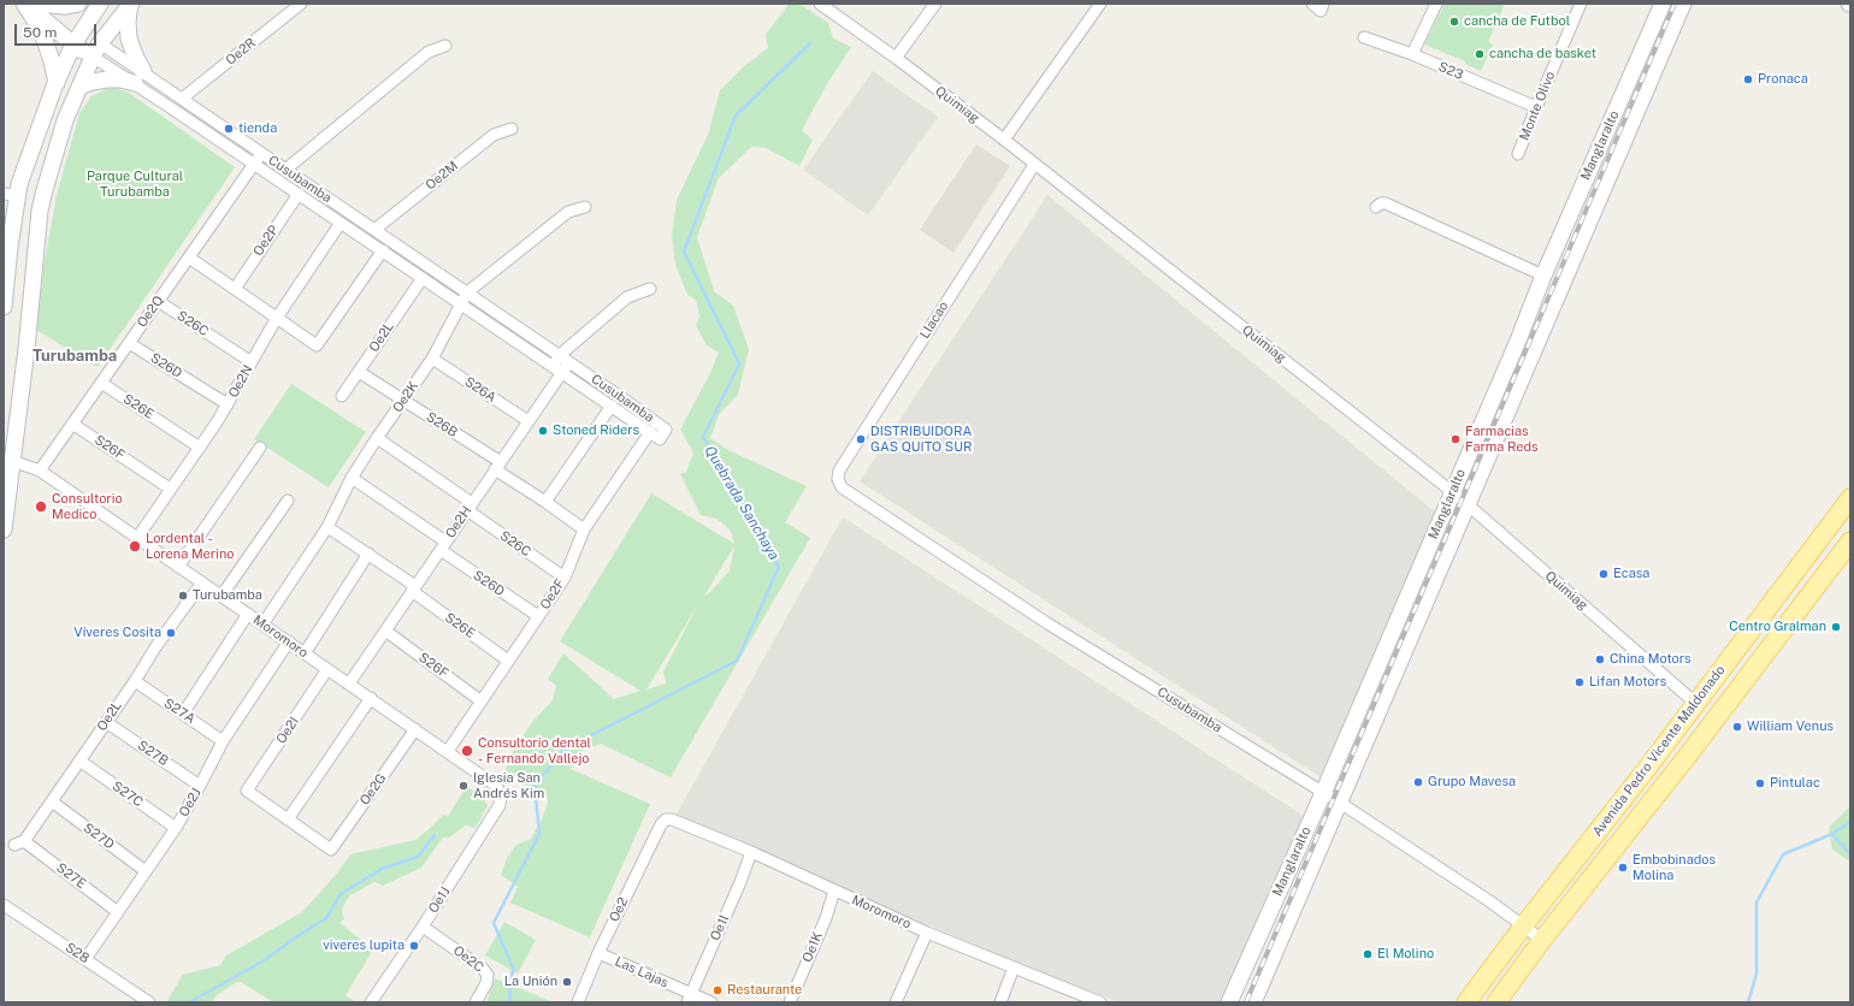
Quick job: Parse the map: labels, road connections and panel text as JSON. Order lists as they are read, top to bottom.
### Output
{
  "streets": {
    "main road": ["Manglaralto", "Cusubamba", "Avenida Pedro Vicente Maldonado"],
    "street": [
      "Oe2R",
      "S23",
      "Quimiag",
      "Monte Olivo",
      "Oe2M",
      "Oe2P",
      "Oe2Q",
      "Llacao",
      "S26C",
      "Oe2L",
      "S26D",
      "Oe2N",
      "S26A",
      "Oe2K",
      "S26E",
      "S26B",
      "S26F",
      "Oe2H",
      "Oe2F",
      "Moromoro",
      "S27A",
      "Oe2I",
      "S27B",
      "Oe2G",
      "S27C",
      "Oe2J",
      "S27D",
      "S27E",
      "Oe1J",
      "Oe2",
      "Oe1l",
      "Oe1K",
      "S28",
      "Oe2C",
      "Las Lajas"
    ]
  },
  "crossings": [
    ["Oe2R", "Cusubamba"],
    ["S23", "Monte Olivo"],
    ["Quimiag", "Manglaralto"],
    ["Quimiag", "Llacao"],
    ["Quimiag", "Avenida Pedro Vicente Maldonado"],
    ["Manglaralto", "Cusubamba"],
    ["Oe2M", "Cusubamba"],
    ["Cusubamba", "Oe2P"],
    ["Cusubamba", "Oe2Q"],
    ["Cusubamba", "Llacao"],
    ["Cusubamba", "Oe2L"],
    ["Cusubamba", "Oe2N"],
    ["Cusubamba", "Oe2K"],
    ["Cusubamba", "Oe2H"],
    ["Cusubamba", "Oe2F"],
    ["Cusubamba", "Avenida Pedro Vicente Maldonado"],
    ["Oe2Q", "S26C"],
    ["Oe2Q", "S26D"],
    ["Oe2Q", "S26E"],
    ["Oe2Q", "S26F"],
    ["Oe2Q", "Moromoro"],
    ["S26C", "Oe2N"],
    ["S26C", "Oe2K"],
    ["S26C", "Oe2H"],
    ["S26C", "Oe2F"],
    ["Oe2L", "S26B"],
    ["Oe2L", "Moromoro"],
    ["Oe2L", "S27A"],
    ["Oe2L", "S27B"],
    ["Oe2L", "S27C"],
    ["Oe2L", "S27D"],
    ["Oe2L", "S27E"],
    ["S26D", "Oe2N"],
    ["S26D", "Oe2K"],
    ["S26D", "Oe2H"],
    ["S26D", "Oe2F"],
    ["Oe2N", "S26E"],
    ["Oe2N", "S26F"],
    ["Oe2N", "Moromoro"],
    ["S26A", "Oe2K"],
    ["S26A", "Oe2H"],
    ["Oe2K", "S26E"],
    ["Oe2K", "S26B"],
    ["Oe2K", "Moromoro"],
    ["S26E", "Oe2H"],
    ["S26E", "Oe2F"],
    ["S26B", "Oe2H"],
    ["S26B", "Oe2F"],
    ["S26F", "Oe2H"],
    ["S26F", "Oe2F"],
    ["Oe2H", "Moromoro"],
    ["Oe2F", "Moromoro"],
    ["Moromoro", "Oe2I"],
    ["Moromoro", "Oe2G"],
    ["Moromoro", "Oe2J"],
    ["Moromoro", "Oe1J"],
    ["Moromoro", "Oe2"],
    ["Moromoro", "Oe1l"],
    ["Moromoro", "Oe1K"],
    ["S27A", "Oe2J"],
    ["Oe2I", "Oe2G"],
    ["S27B", "Oe2J"],
    ["S27C", "Oe2J"],
    ["Oe2J", "S27D"],
    ["Oe2J", "S27E"],
    ["Oe2J", "S28"],
    ["Oe1J", "Oe2C"],
    ["Oe2", "Las Lajas"],
    ["Oe1l", "Las Lajas"]
  ],
  "districts": ["Turubamba"],
  "water": ["Quebrada Sanchaya"],
  "parks": ["Parque Cultural Turubamba"],
  "places": [
    "cancha de Futbol",
    "cancha de basket",
    "Pronaca",
    "tienda",
    "Stoned Riders",
    "DISTRIBUIDORA GAS QUITO SUR",
    "Farmacias Farma Reds",
    "Consultorio Medico",
    "Lordental - Lorena Merino",
    "Ecasa",
    "Turubamba",
    "Centro Gralman",
    "Víveres Cosita",
    "China Motors",
    "Lifan Motors",
    "William Venus",
    "Consultorio dental - Fernando Vallejo",
    "Grupo Mavesa",
    "Pintulac",
    "Iglesia San Andrés Kim",
    "Embobinados Molina",
    "viveres lupita",
    "El Molino",
    "La Unión",
    "Restaurante"
  ],
  "scale_bar": "50 m"
}
